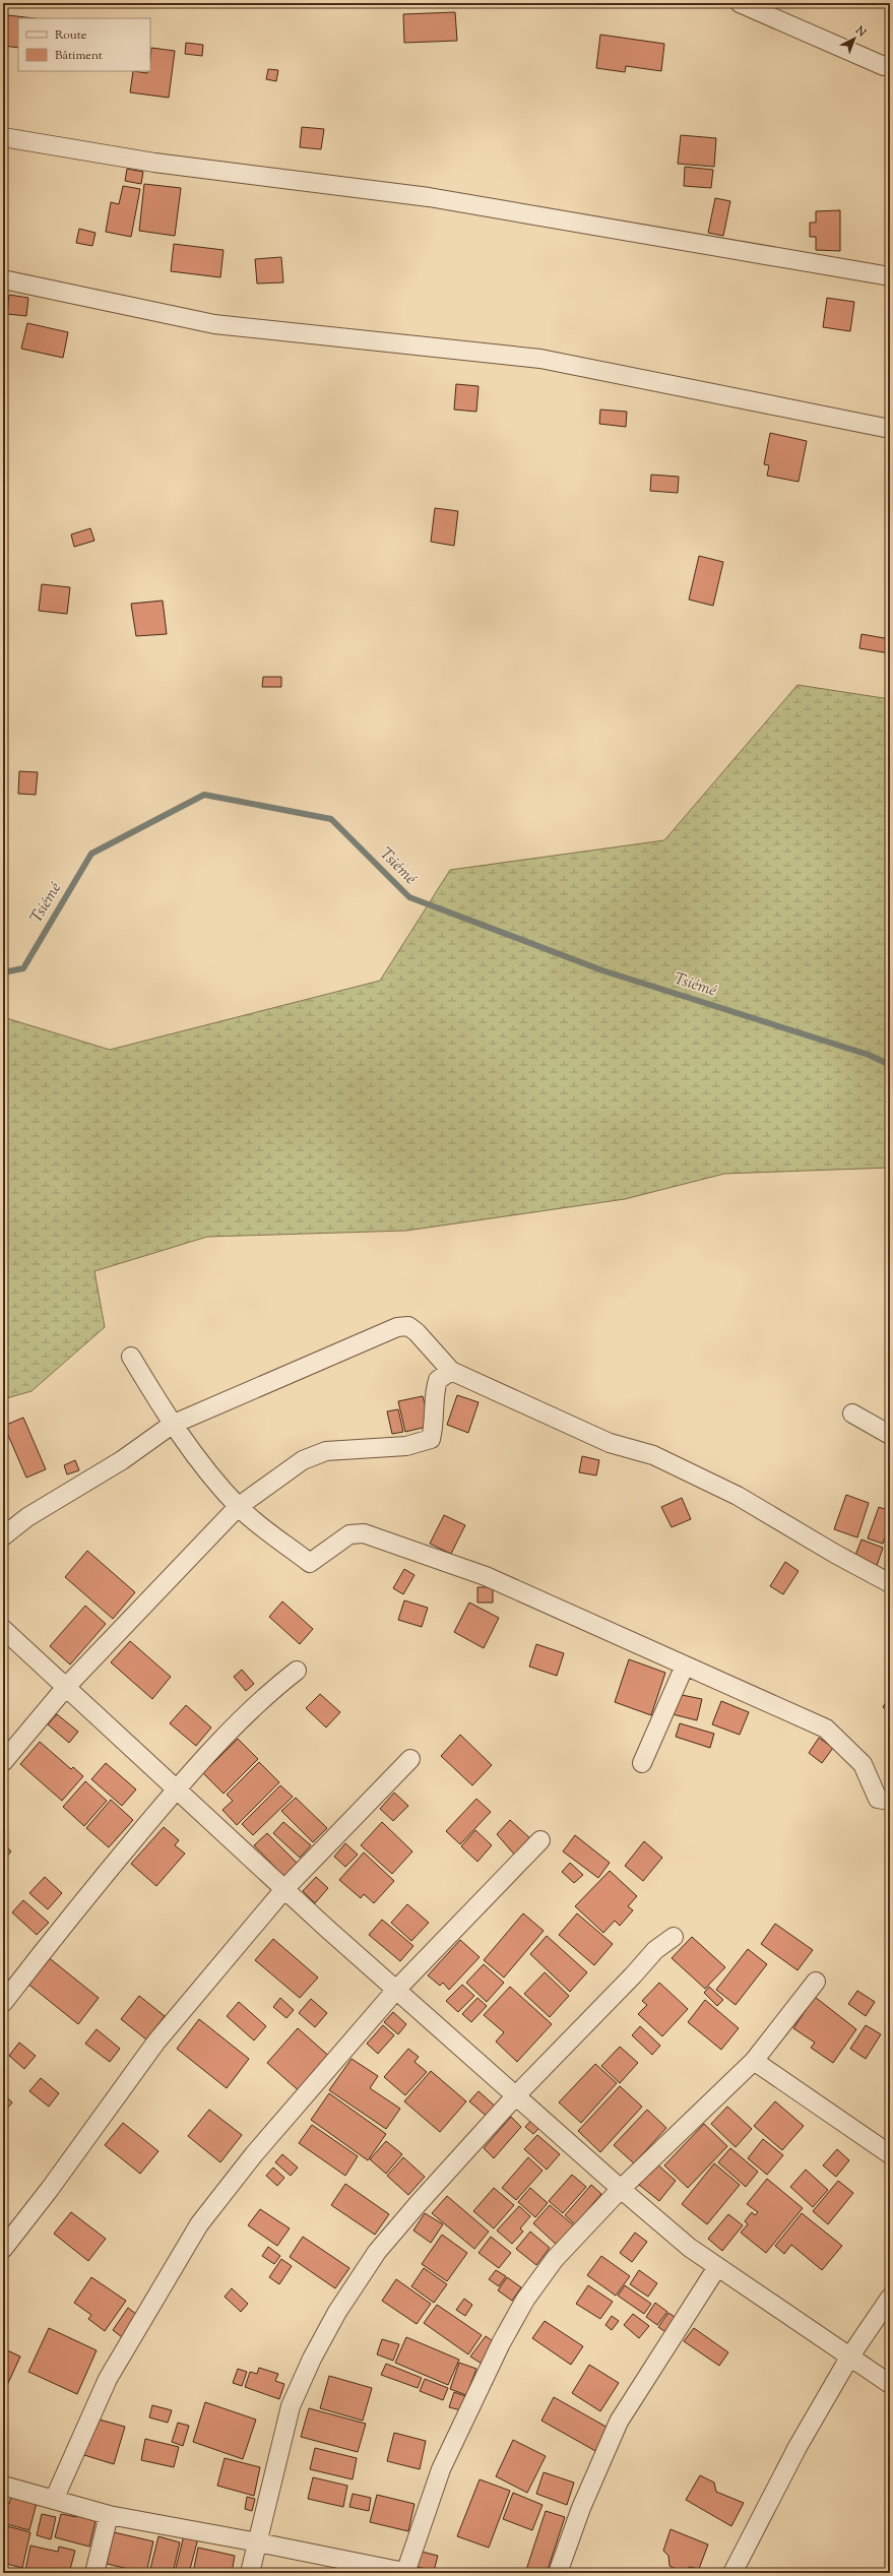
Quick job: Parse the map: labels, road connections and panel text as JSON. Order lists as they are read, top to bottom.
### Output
{
  "water": ["Tsiémé"],
  "legend": ["Route", "Bâtiment"],
  "north": "top right"
}
